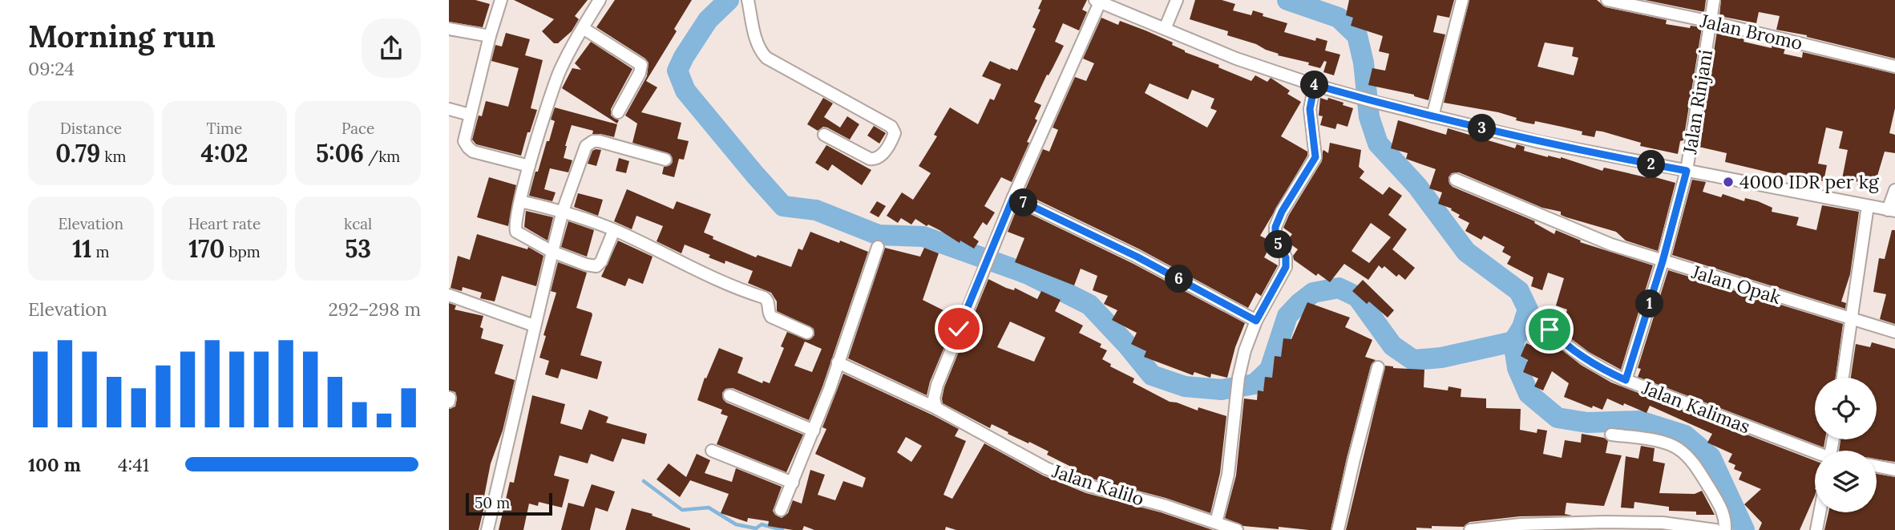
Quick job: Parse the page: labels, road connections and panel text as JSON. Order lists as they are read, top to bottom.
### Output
{
  "streets": {
    "street": [
      "Jalan Bromo",
      "Jalan Rinjani",
      "Jalan Opak",
      "Jalan Kalimas",
      "Jalan Kalilo"
    ]
  },
  "crossings": [
    ["Jalan Bromo", "Jalan Rinjani"],
    ["Jalan Rinjani", "Jalan Kalimas"],
    ["Jalan Opak", "Jalan Kalimas"]
  ],
  "places": ["4000 IDR per kg"],
  "scale_bar": "50 m",
  "page": {
    "heading": ["Morning run", "09:24"],
    "pins": [
      "4",
      "3",
      "2",
      "7",
      "5",
      "6",
      "1"
    ],
    "stats": [
      ["Distance", "0.79 km"],
      ["Time", "4:02"],
      ["Pace", "5:06 /km"],
      ["Elevation", "11 m"],
      ["Heart rate", "170 bpm"],
      ["kcal", "53"]
    ],
    "chart": ["Elevation", "292–298 m"],
    "list": [
      {
        "name": "100 m",
        "note": "4:41"
      }
    ],
    "scale": "50 m"
  }
}
